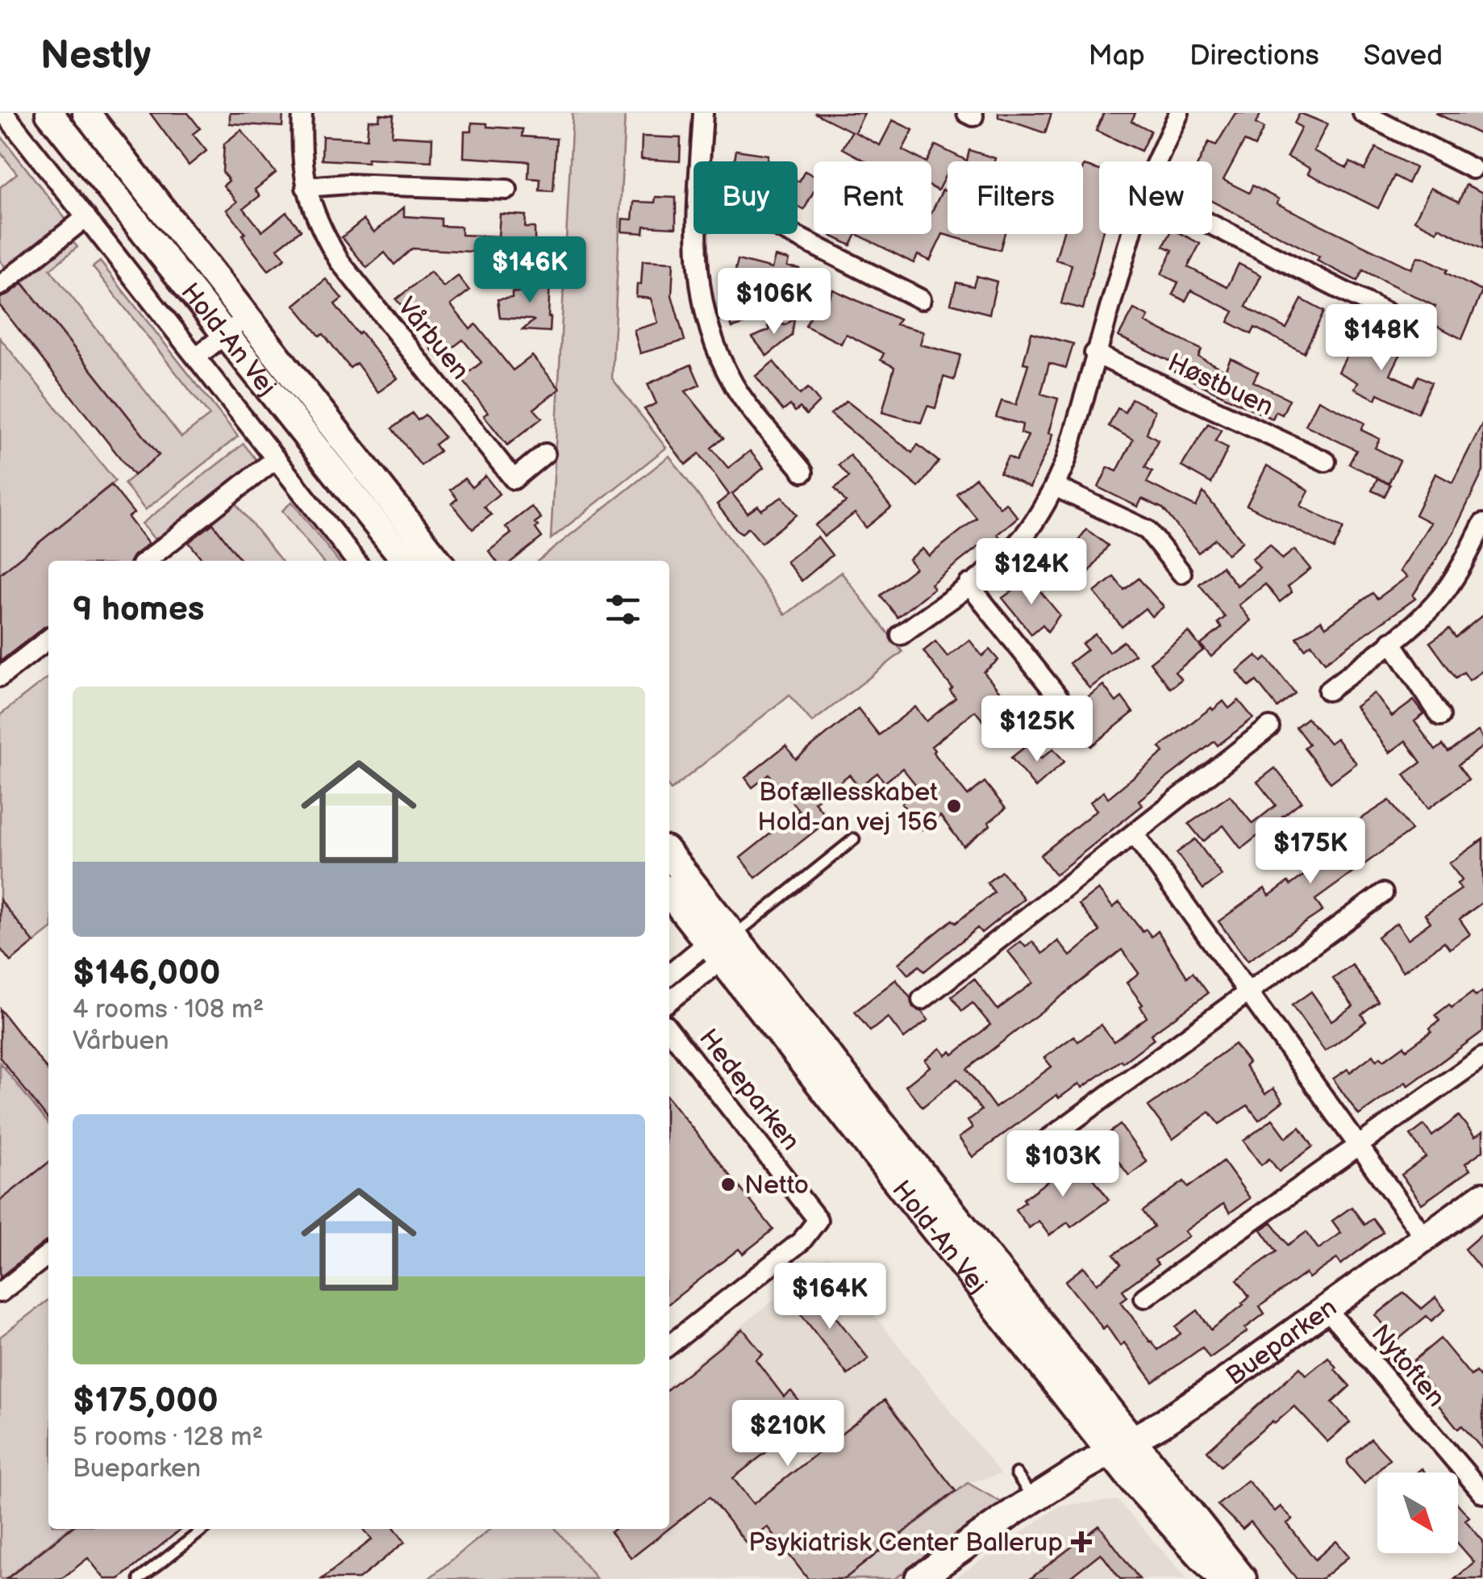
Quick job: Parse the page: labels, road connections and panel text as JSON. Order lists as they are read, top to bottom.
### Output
{
  "streets": {
    "street": [
      "Vårbuen",
      "Hold-An Vej",
      "Høstbuen",
      "Hedeparken",
      "Bueparken",
      "Nytoften"
    ]
  },
  "crossings": [
    ["Hold-An Vej", "Bueparken"],
    ["Bueparken", "Nytoften"]
  ],
  "places": {
    "other": ["Bofællesskabet Hold-an vej 156", "Netto"],
    "health": ["Psykiatrisk Center Ballerup"]
  },
  "north": "bottom right",
  "page": {
    "header": "Nestly",
    "nav": ["Map", "Directions", "Saved"],
    "chip": [
      "Buy",
      "Rent",
      "Filters",
      "New"
    ],
    "price": [
      "$146K",
      "$106K",
      "$148K",
      "$124K",
      "$125K",
      "$175K",
      "$103K",
      "$164K",
      "$210K"
    ],
    "heading": "9 homes",
    "list": [
      {
        "name": "$146,000",
        "note": "4 rooms · 108 m² · Vårbuen"
      },
      {
        "name": "$175,000",
        "note": "5 rooms · 128 m² · Bueparken"
      }
    ]
  }
}
